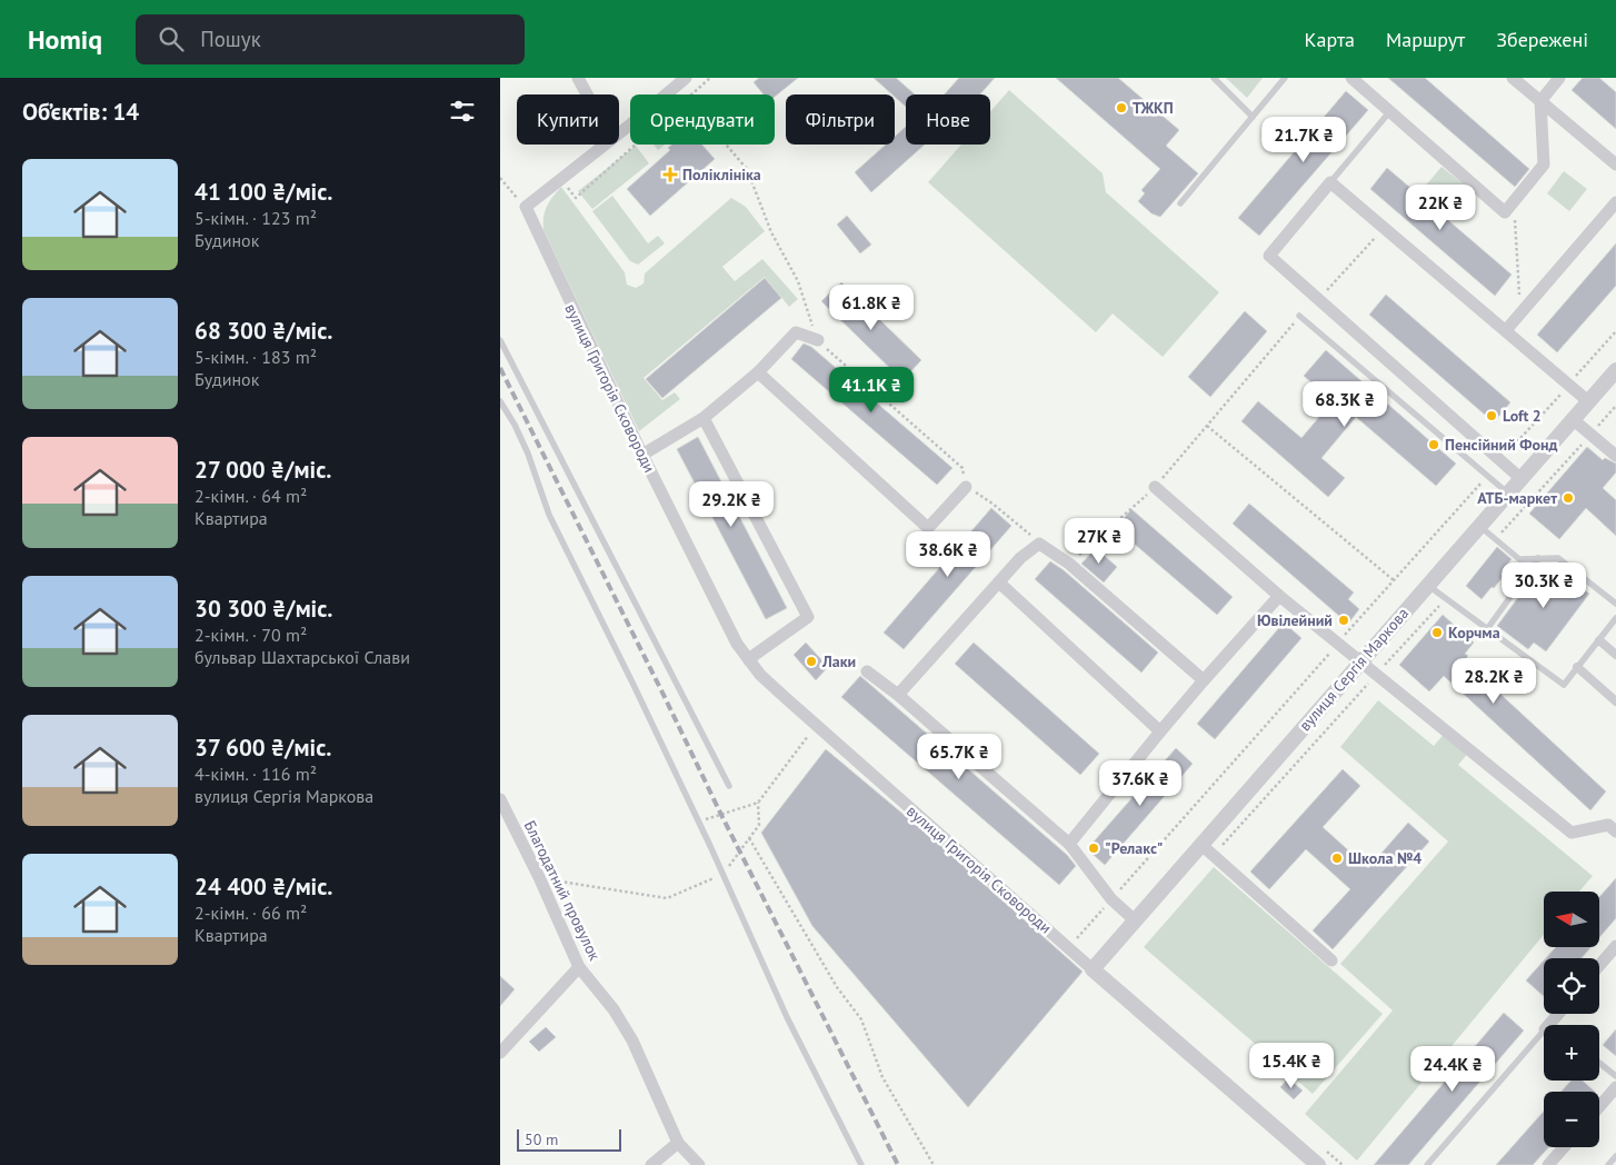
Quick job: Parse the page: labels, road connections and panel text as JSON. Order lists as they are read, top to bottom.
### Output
{
  "streets": {
    "street": ["вулиця Григорія Сковороди", "вулиця Сергія Маркова", "Благодатний провулок"]
  },
  "crossings": [
    ["вулиця Григорія Сковороди", "вулиця Сергія Маркова"]
  ],
  "places": {
    "other": [
      "ТЖКП",
      "Loft 2",
      "Пенсійний Фонд",
      "АТБ-маркет",
      "Ювілейний",
      "Корчма",
      "Лаки",
      "\"Релакс\"",
      "Школа №4"
    ],
    "health": ["Поліклініка"]
  },
  "scale_bar": "50 m",
  "north": "left",
  "page": {
    "header": "Homiq",
    "search": "Пошук",
    "nav": ["Карта", "Маршрут", "Збережені"],
    "heading": "Об’єктів: 14",
    "chip": [
      "Купити",
      "Орендувати",
      "Фільтри",
      "Нове"
    ],
    "price": [
      "21.7K ₴",
      "22K ₴",
      "61.8K ₴",
      "41.1K ₴",
      "68.3K ₴",
      "29.2K ₴",
      "27K ₴",
      "38.6K ₴",
      "30.3K ₴",
      "28.2K ₴",
      "65.7K ₴",
      "37.6K ₴",
      "15.4K ₴",
      "24.4K ₴"
    ],
    "list": [
      {
        "name": "41 100 ₴/міс.",
        "note": "5-кімн. · 123 m² · Будинок"
      },
      {
        "name": "68 300 ₴/міс.",
        "note": "5-кімн. · 183 m² · Будинок"
      },
      {
        "name": "27 000 ₴/міс.",
        "note": "2-кімн. · 64 m² · Квартира"
      },
      {
        "name": "30 300 ₴/міс.",
        "note": "2-кімн. · 70 m² · бульвар Шахтарської Слави"
      },
      {
        "name": "37 600 ₴/міс.",
        "note": "4-кімн. · 116 m² · вулиця Сергія Маркова"
      },
      {
        "name": "24 400 ₴/міс.",
        "note": "2-кімн. · 66 m² · Квартира"
      }
    ],
    "map_buttons": ["+", "−"],
    "scale": "50 m"
  }
}
